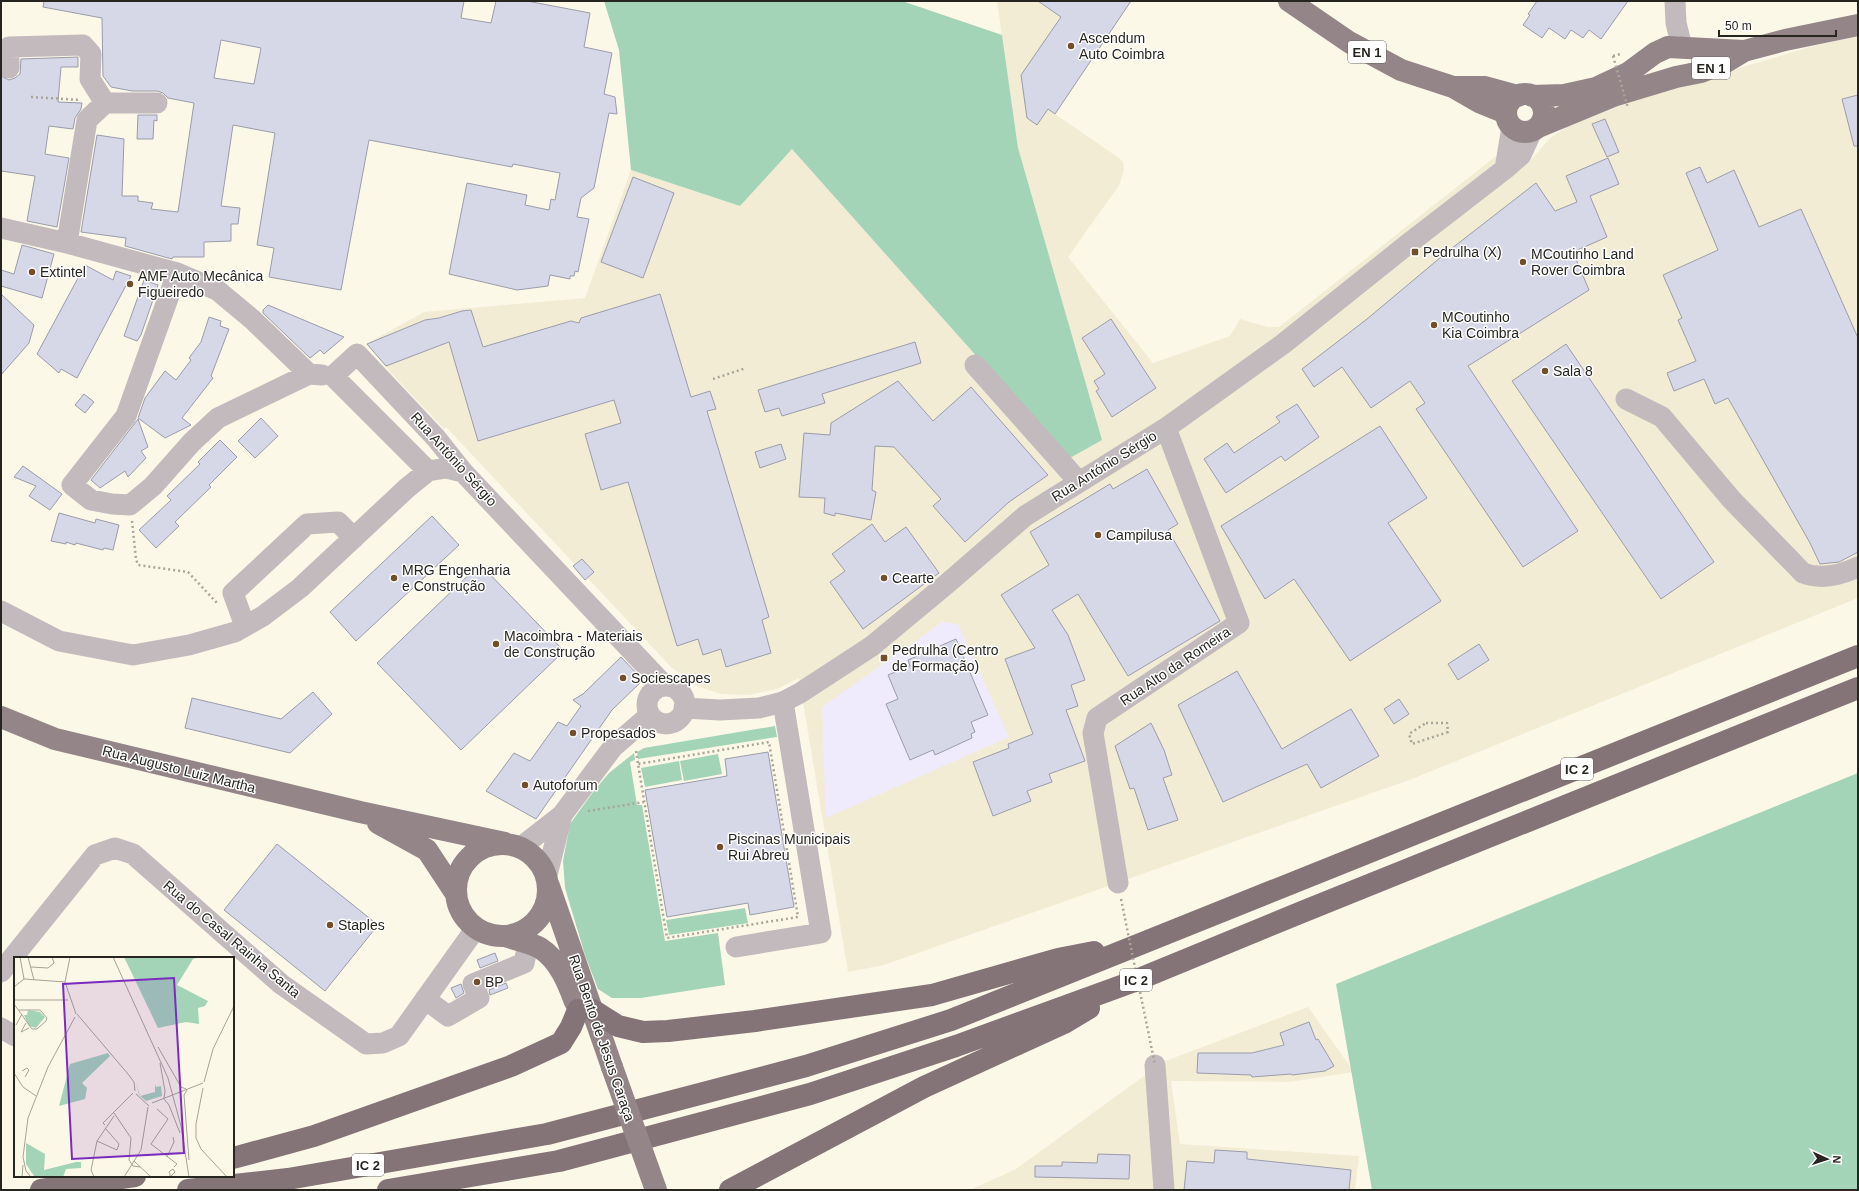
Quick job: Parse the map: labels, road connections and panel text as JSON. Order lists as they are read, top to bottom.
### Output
{
  "streets": {
    "highway": ["IC 2"],
    "main road": ["EN 1", "Rua Augusto Luiz Martha", "Rua Bento de Jesus Caraça"],
    "street": ["Rua António Sérgio", "Rua Alto da Romeira", "Rua do Casal Rainha Santa"]
  },
  "crossings": [
    ["EN 1", "Rua António Sérgio"],
    ["Rua António Sérgio", "Rua Alto da Romeira"],
    ["Rua Augusto Luiz Martha", "Rua do Casal Rainha Santa"],
    ["Rua Augusto Luiz Martha", "Rua Bento de Jesus Caraça"],
    ["Rua do Casal Rainha Santa", "Rua Bento de Jesus Caraça"]
  ],
  "places": {
    "other": [
      "Ascendum Auto Coimbra",
      "MCoutinho Land Rover Coimbra",
      "Extintel",
      "AMF Auto Mecânica Figueiredo",
      "MCoutinho Kia Coimbra",
      "Sala 8",
      "Campilusa",
      "MRG Engenharia e Construção",
      "Cearte",
      "Macoimbra - Materiais de Construção",
      "Sociescapes",
      "Propesados",
      "Autoforum",
      "Piscinas Municipais Rui Abreu",
      "Staples",
      "BP"
    ],
    "transit": ["Pedrulha (X)", "Pedrulha (Centro de Formação)"]
  },
  "scale_bar": "50 m",
  "north": "right"
}
